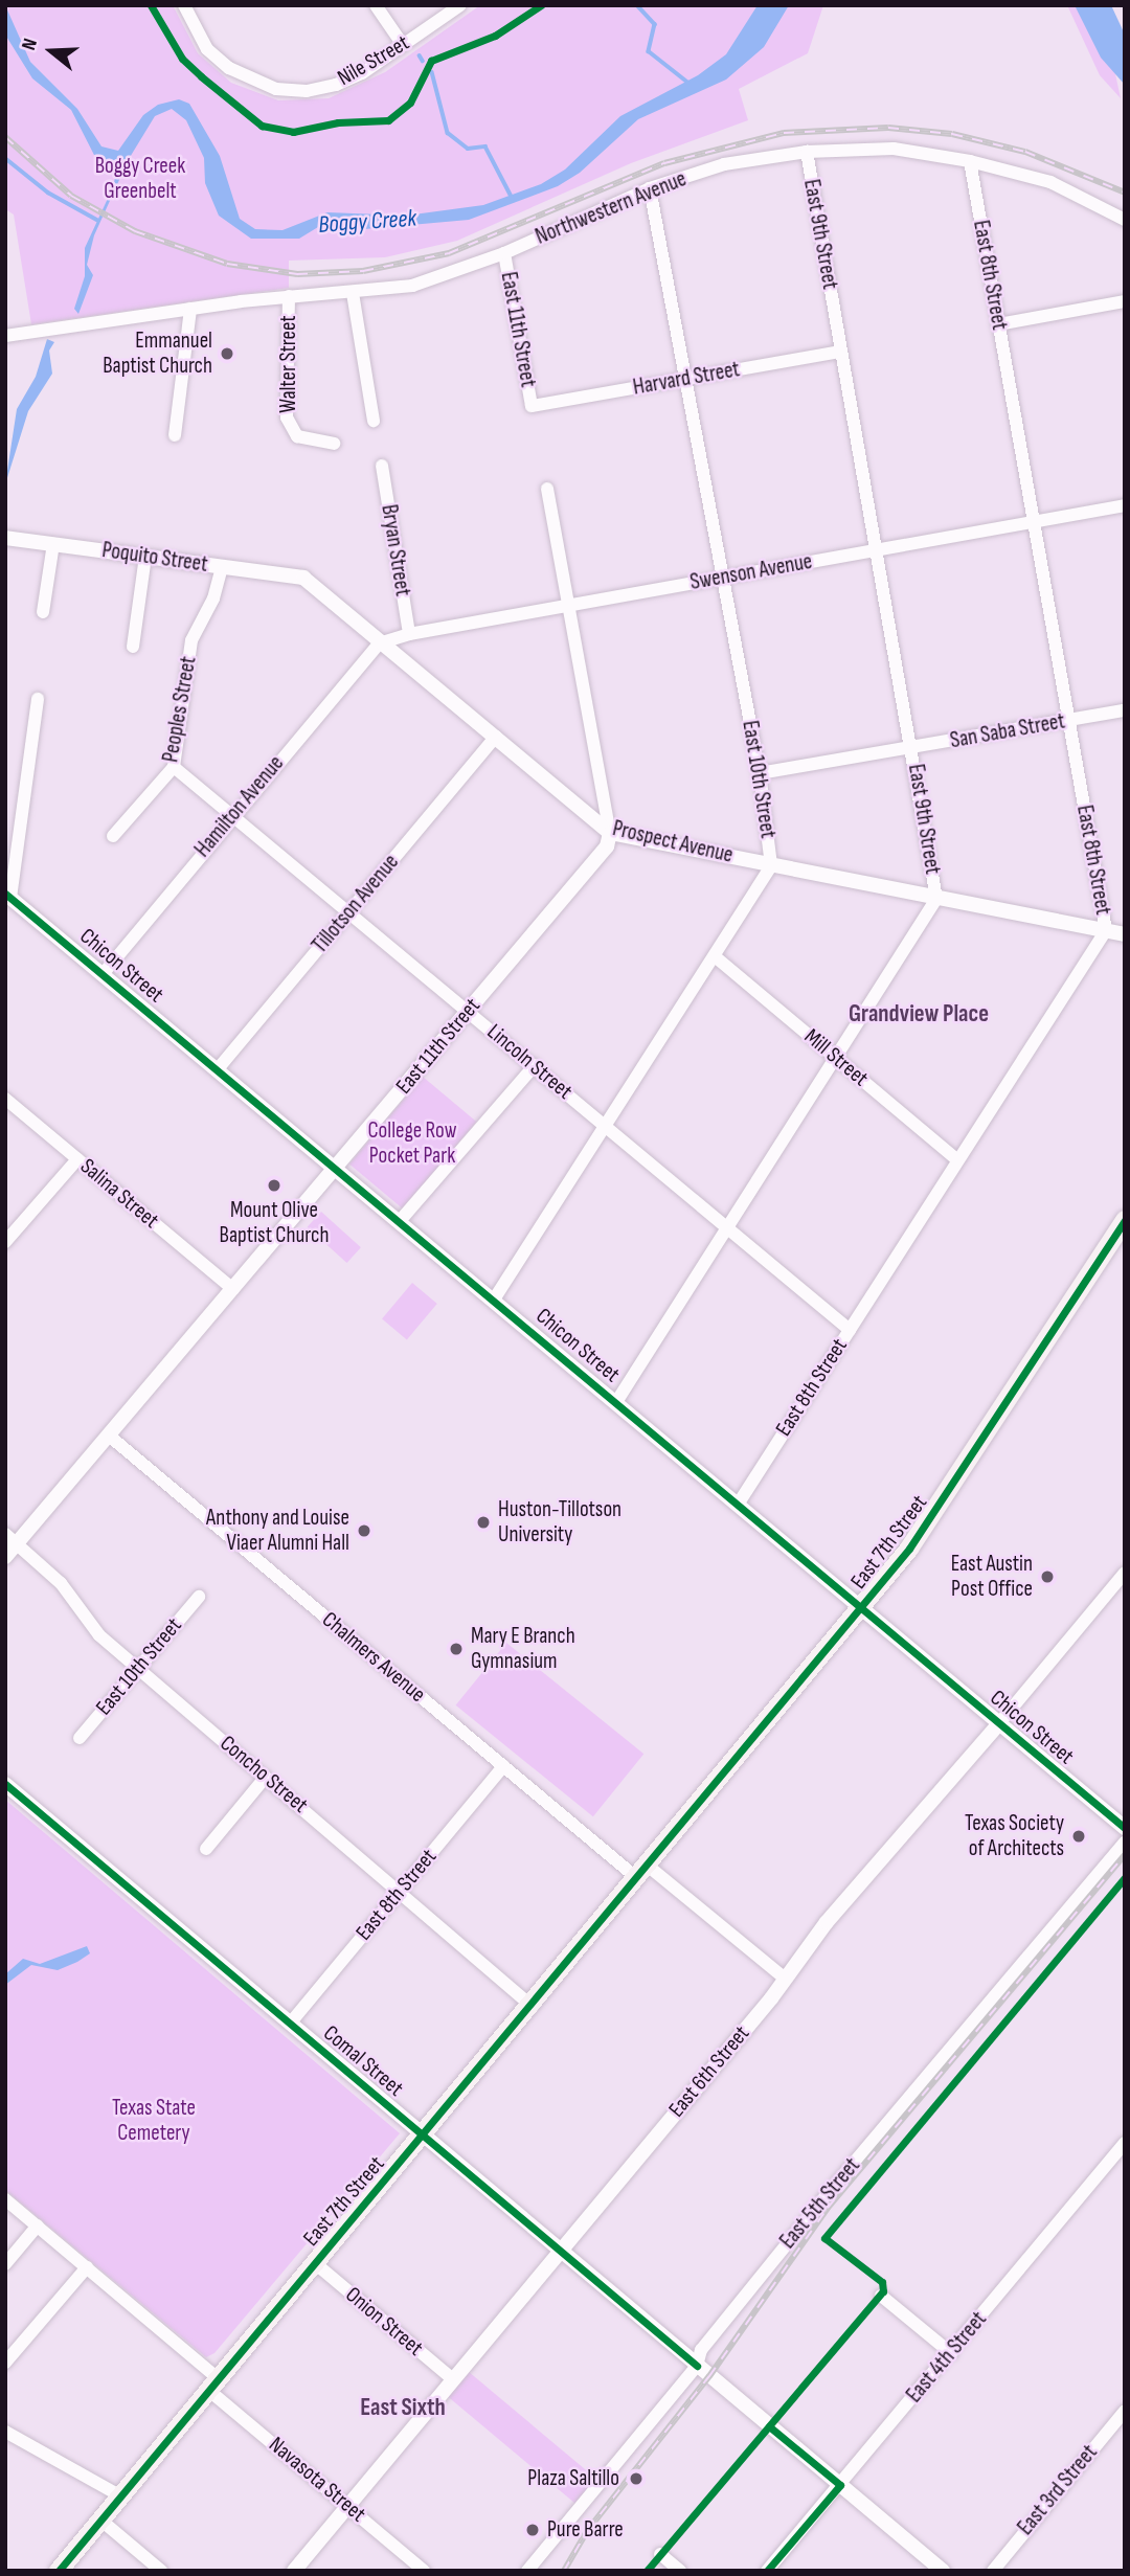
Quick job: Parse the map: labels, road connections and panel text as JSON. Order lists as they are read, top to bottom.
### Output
{
  "streets": {
    "main road": ["East 7th Street"],
    "street": [
      "Nile Street",
      "Northwestern Avenue",
      "East 9th Street",
      "East 8th Street",
      "East 11th Street",
      "Walter Street",
      "Harvard Street",
      "Bryan Street",
      "Poquito Street",
      "Swenson Avenue",
      "Peoples Street",
      "San Saba Street",
      "East 10th Street",
      "Hamilton Avenue",
      "Prospect Avenue",
      "Tillotson Avenue",
      "Chicon Street",
      "Mill Street",
      "Lincoln Street",
      "Salina Street",
      "Chalmers Avenue",
      "Concho Street",
      "Comal Street",
      "East 6th Street",
      "East 5th Street",
      "Onion Street",
      "East 4th Street",
      "Navasota Street",
      "East 3rd Street"
    ]
  },
  "crossings": [
    ["Northwestern Avenue", "East 9th Street"],
    ["Northwestern Avenue", "East 8th Street"],
    ["Northwestern Avenue", "East 11th Street"],
    ["Northwestern Avenue", "Walter Street"],
    ["Northwestern Avenue", "East 10th Street"],
    ["East 9th Street", "Harvard Street"],
    ["East 9th Street", "Swenson Avenue"],
    ["East 9th Street", "San Saba Street"],
    ["East 9th Street", "Prospect Avenue"],
    ["East 9th Street", "Chicon Street"],
    ["East 9th Street", "Mill Street"],
    ["East 9th Street", "Lincoln Street"],
    ["East 8th Street", "Swenson Avenue"],
    ["East 8th Street", "San Saba Street"],
    ["East 8th Street", "Prospect Avenue"],
    ["East 8th Street", "Chicon Street"],
    ["East 8th Street", "Mill Street"],
    ["East 8th Street", "Lincoln Street"],
    ["East 8th Street", "Chalmers Avenue"],
    ["East 8th Street", "Concho Street"],
    ["East 8th Street", "Comal Street"],
    ["East 11th Street", "Harvard Street"],
    ["East 11th Street", "Prospect Avenue"],
    ["East 11th Street", "Chicon Street"],
    ["East 11th Street", "Lincoln Street"],
    ["East 11th Street", "Salina Street"],
    ["East 11th Street", "Chalmers Avenue"],
    ["East 11th Street", "Concho Street"],
    ["Harvard Street", "East 10th Street"],
    ["Bryan Street", "Swenson Avenue"],
    ["Poquito Street", "Peoples Street"],
    ["Poquito Street", "Prospect Avenue"],
    ["Swenson Avenue", "East 10th Street"],
    ["Swenson Avenue", "Hamilton Avenue"],
    ["Swenson Avenue", "Prospect Avenue"],
    ["Peoples Street", "Lincoln Street"],
    ["San Saba Street", "East 10th Street"],
    ["East 10th Street", "Prospect Avenue"],
    ["East 10th Street", "Chicon Street"],
    ["East 10th Street", "Mill Street"],
    ["East 10th Street", "Lincoln Street"],
    ["East 10th Street", "Concho Street"],
    ["Hamilton Avenue", "Prospect Avenue"],
    ["Hamilton Avenue", "Chicon Street"],
    ["Hamilton Avenue", "Lincoln Street"],
    ["Prospect Avenue", "Tillotson Avenue"],
    ["Tillotson Avenue", "Chicon Street"],
    ["Tillotson Avenue", "Lincoln Street"],
    ["Chicon Street", "East 7th Street"],
    ["Chicon Street", "East 6th Street"],
    ["East 7th Street", "Chalmers Avenue"],
    ["East 7th Street", "Concho Street"],
    ["East 7th Street", "Comal Street"],
    ["East 7th Street", "Onion Street"],
    ["East 7th Street", "Navasota Street"],
    ["Chalmers Avenue", "East 6th Street"],
    ["Comal Street", "East 6th Street"],
    ["Comal Street", "East 5th Street"],
    ["Comal Street", "East 4th Street"],
    ["East 6th Street", "Onion Street"],
    ["East 6th Street", "Navasota Street"]
  ],
  "districts": ["Grandview Place", "East Sixth"],
  "water": ["Boggy Creek"],
  "parks": ["Boggy Creek Greenbelt", "College Row Pocket Park", "Texas State Cemetery"],
  "places": [
    "Emmanuel Baptist Church",
    "Mount Olive Baptist Church",
    "Huston-Tillotson University",
    "Anthony and Louise Viaer Alumni Hall",
    "East Austin Post Office",
    "Mary E Branch Gymnasium",
    "Texas Society of Architects",
    "Plaza Saltillo",
    "Pure Barre"
  ],
  "north": "left"
}
